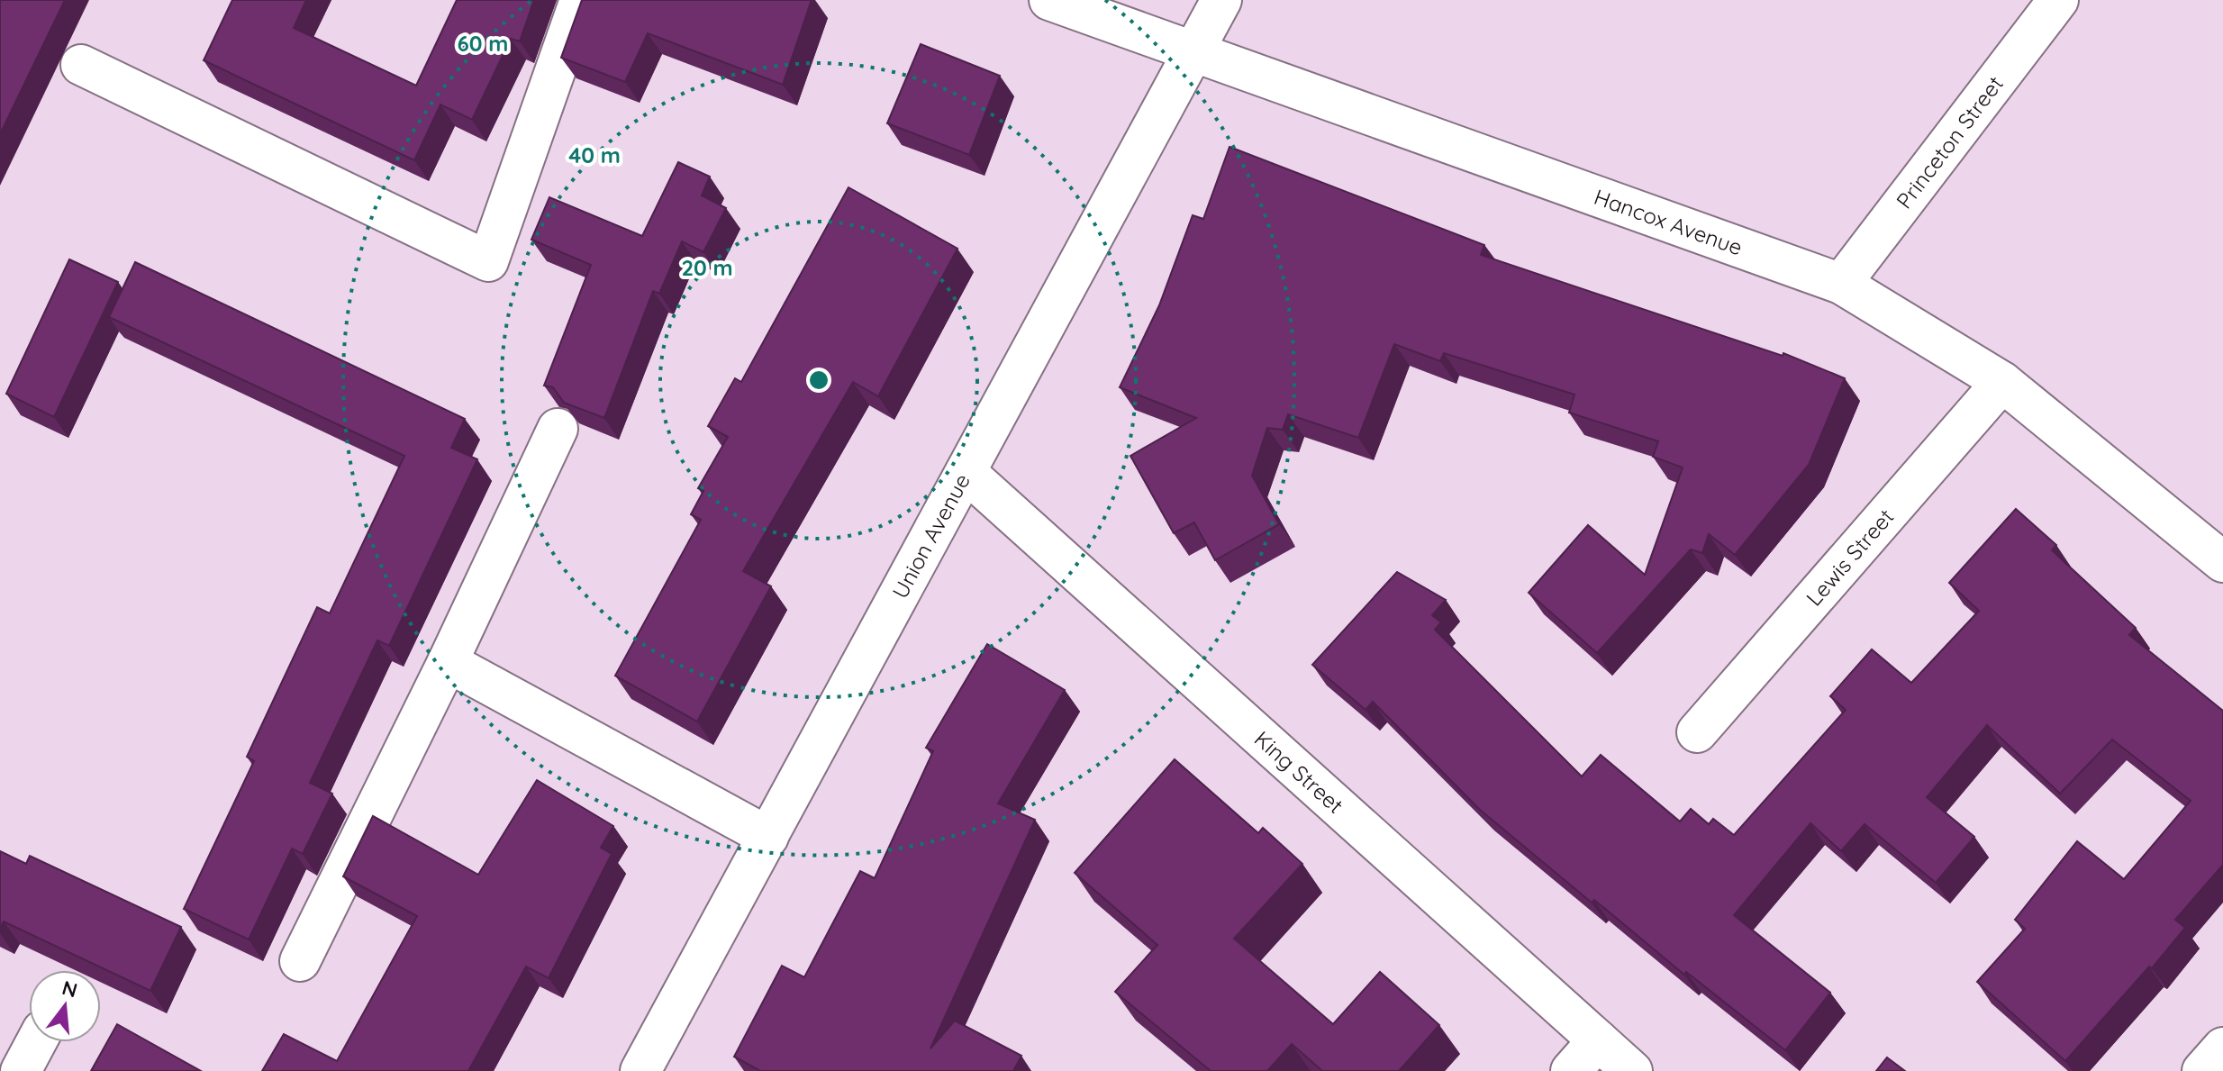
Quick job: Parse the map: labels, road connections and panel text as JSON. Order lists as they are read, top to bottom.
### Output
{
  "streets": {
    "street": [
      "Princeton Street",
      "Hancox Avenue",
      "Union Avenue",
      "Lewis Street",
      "King Street"
    ]
  },
  "crossings": [
    ["Princeton Street", "Hancox Avenue"],
    ["Hancox Avenue", "Union Avenue"],
    ["Hancox Avenue", "Lewis Street"],
    ["Union Avenue", "King Street"]
  ],
  "north": "top",
  "rings": ["60 m", "40 m", "20 m"]
}
